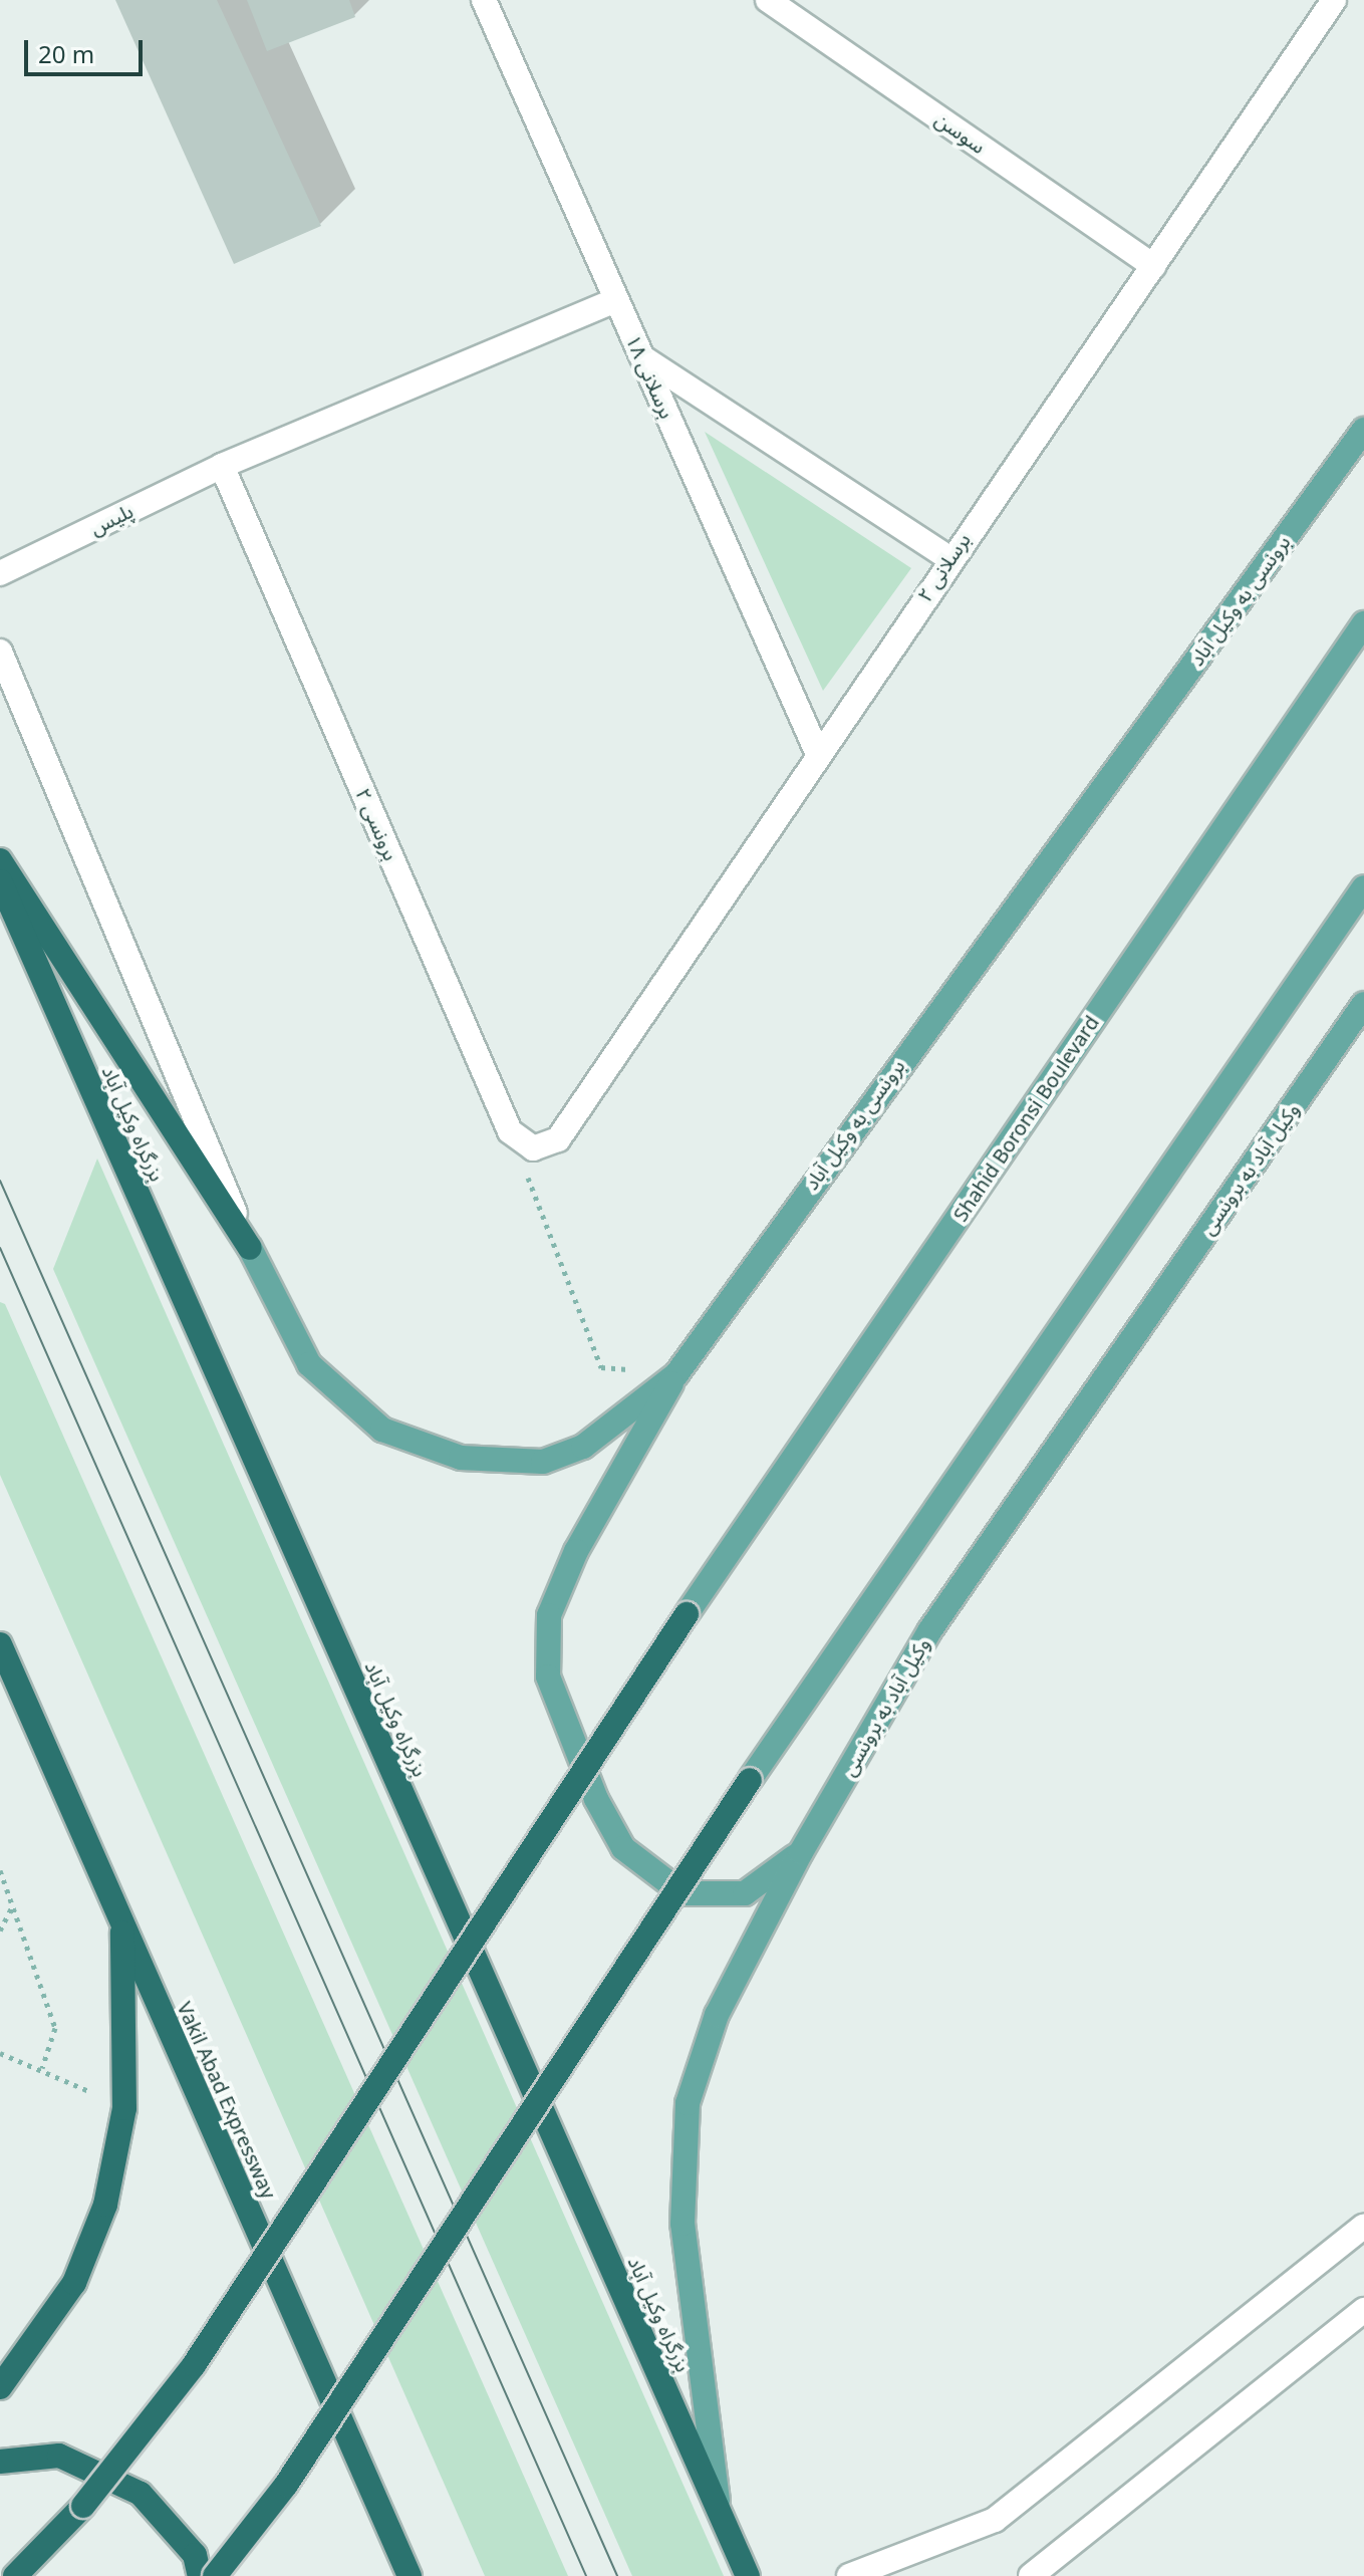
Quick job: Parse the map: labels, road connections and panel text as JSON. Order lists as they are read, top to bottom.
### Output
{
  "streets": {
    "highway": ["بزرگراه وکیل آباد", "Vakil Abad Expressway"],
    "main road": ["برونسی به وکیل آباد", "Shahid Boronsi Boulevard", "وکیل آباد به برونسی"],
    "street": [
      "سوسن",
      "برسلانی ۱۸",
      "پلیس",
      "برسلانی ۲",
      "برونسی ۲"
    ]
  },
  "crossings": [
    ["سوسن", "برسلانی ۲"],
    ["برسلانی ۱۸", "پلیس"],
    ["برسلانی ۱۸", "برسلانی ۲"],
    ["پلیس", "برونسی ۲"],
    ["برسلانی ۲", "برونسی ۲"],
    ["بزرگراه وکیل آباد", "وکیل آباد به برونسی"]
  ],
  "scale_bar": "20 m"
}
